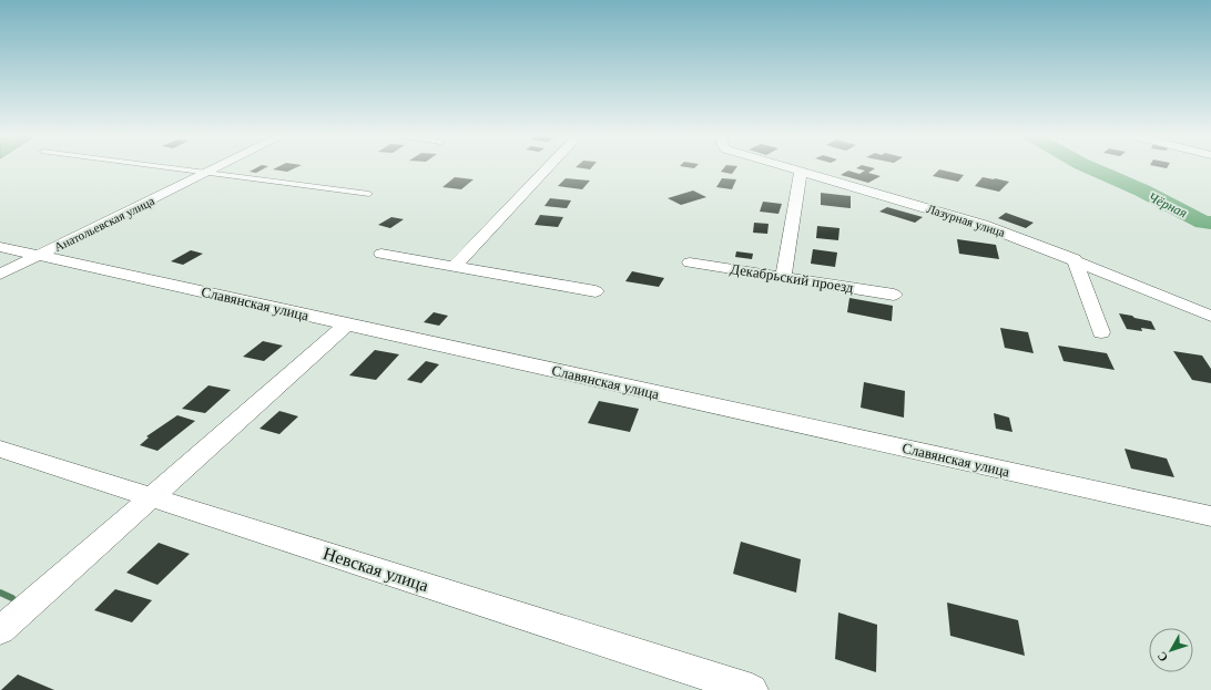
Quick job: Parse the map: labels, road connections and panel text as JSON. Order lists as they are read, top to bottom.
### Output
{
  "streets": {
    "street": [
      "Лазурная улица",
      "Анатольевская улица",
      "Декабрьский проезд",
      "Славянская улица",
      "Невская улица"
    ]
  },
  "crossings": [
    ["Анатольевская улица", "Славянская улица"]
  ],
  "water": ["Чёрная"],
  "north": "bottom left"
}
